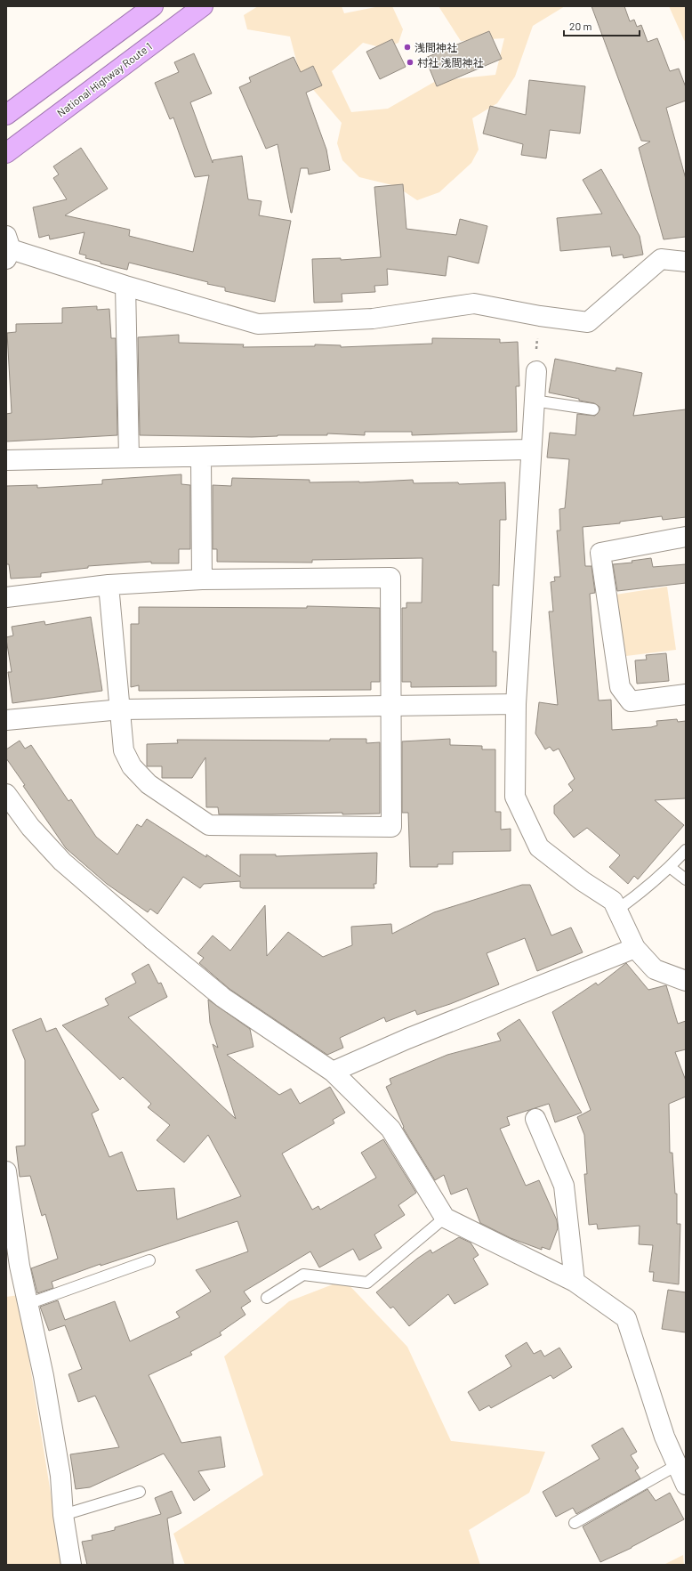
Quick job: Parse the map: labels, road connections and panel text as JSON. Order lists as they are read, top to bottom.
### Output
{
  "streets": {
    "highway": ["National Highway Route 1"]
  },
  "places": ["浅間神社", "村社 浅間神社"],
  "scale_bar": "20 m"
}
